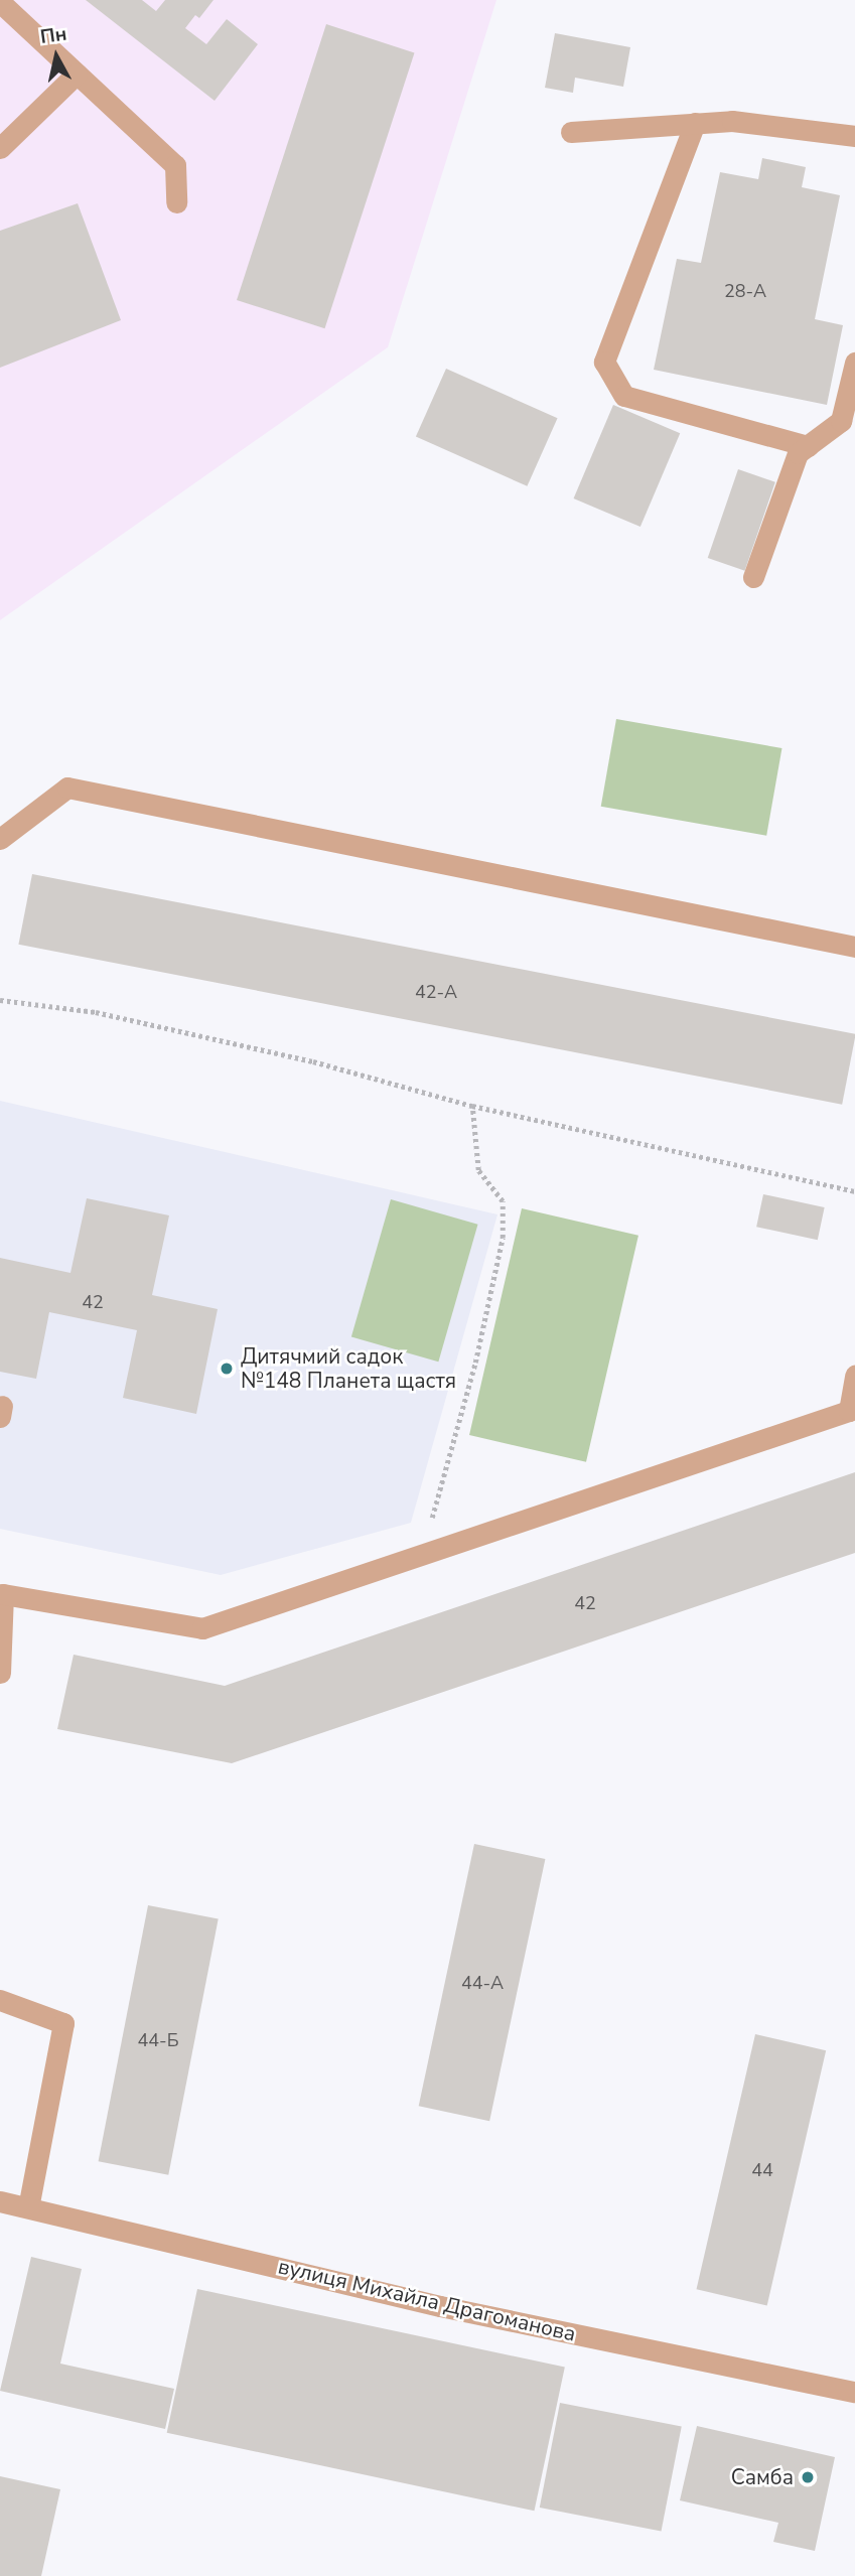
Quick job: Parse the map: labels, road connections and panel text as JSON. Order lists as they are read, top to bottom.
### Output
{
  "streets": {
    "street": ["вулиця Михайла Драгоманова"]
  },
  "places": ["Дитячмий садок №148 Планета щастя", "Самба"],
  "house_numbers": [
    "28-А",
    "42-А",
    "42",
    "42",
    "44-А",
    "44-Б",
    "44"
  ],
  "north": "top"
}
